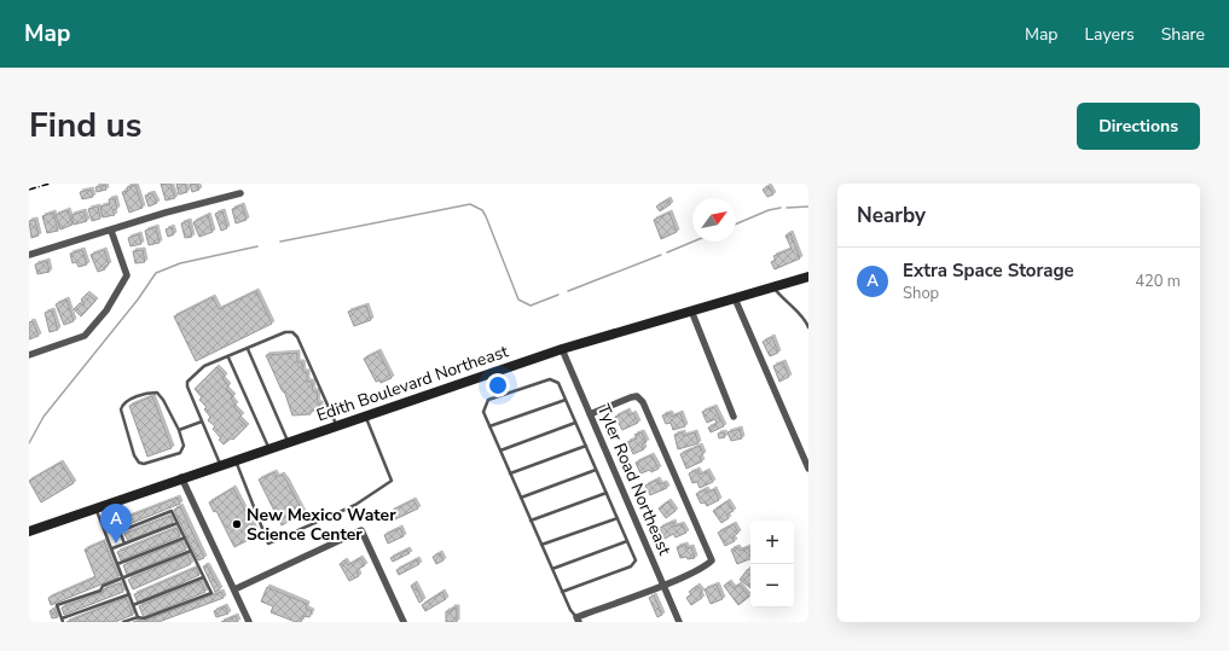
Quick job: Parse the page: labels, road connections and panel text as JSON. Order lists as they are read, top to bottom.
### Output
{
  "streets": {
    "street": ["Edith Boulevard Northeast", "Tyler Road Northeast"]
  },
  "crossings": [
    ["Edith Boulevard Northeast", "Tyler Road Northeast"]
  ],
  "places": ["New Mexico Water Science Center"],
  "north": "top right",
  "page": {
    "header": "Map",
    "nav": ["Map", "Layers", "Share"],
    "title": "Find us",
    "buttons": "Directions",
    "heading": "Nearby",
    "list": [
      {
        "mark": "A",
        "name": "Extra Space Storage",
        "note": "Shop",
        "value": "420 m"
      }
    ],
    "pins": "A",
    "map_buttons": ["+", "−"]
  }
}
